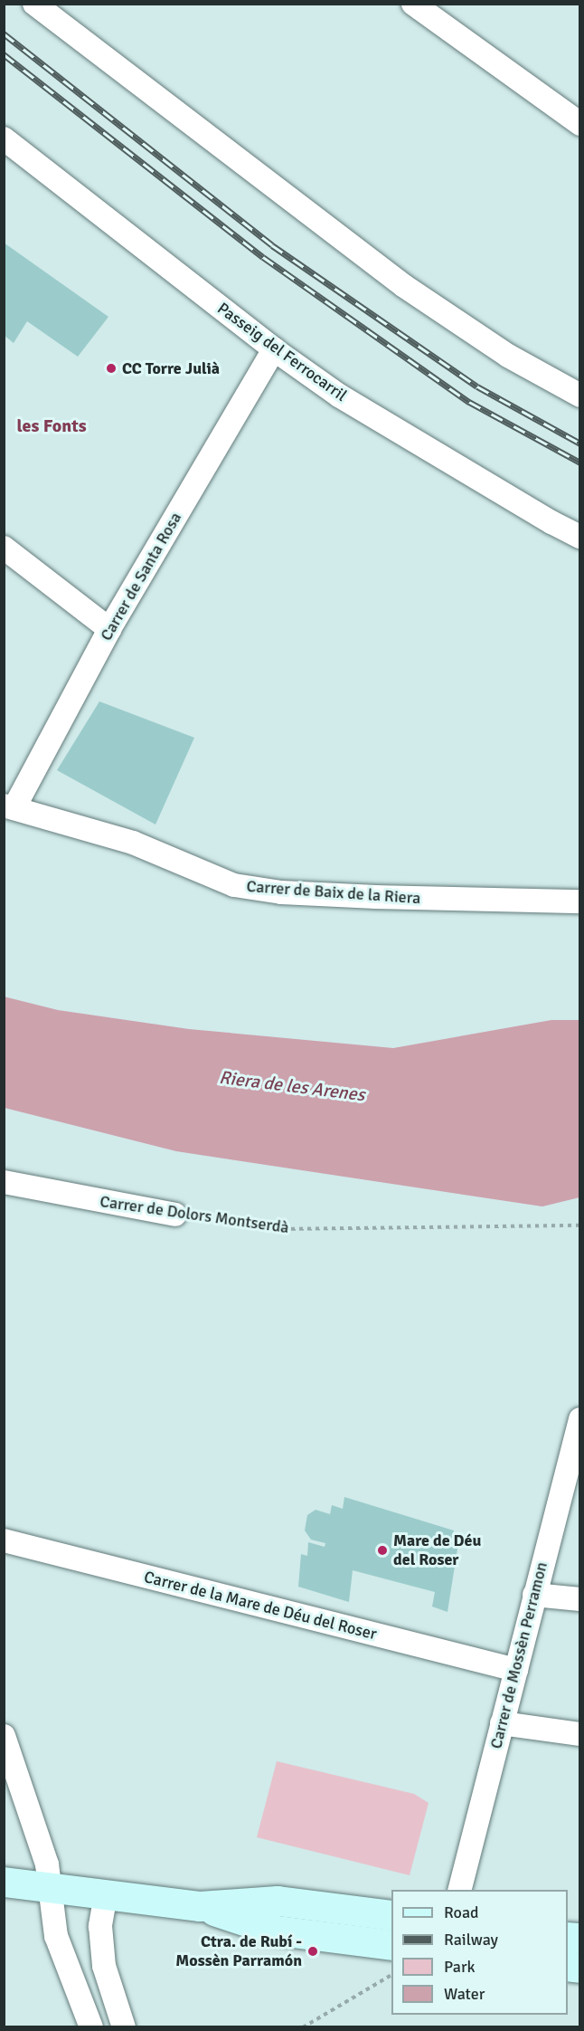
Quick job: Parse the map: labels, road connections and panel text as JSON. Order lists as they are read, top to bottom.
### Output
{
  "streets": {
    "street": [
      "Passeig del Ferrocarril",
      "Carrer de Santa Rosa",
      "Carrer de Baix de la Riera",
      "Carrer de Dolors Montserdà",
      "Carrer de la Mare de Déu del Roser",
      "Carrer de Mossèn Perramon"
    ]
  },
  "crossings": [
    ["Passeig del Ferrocarril", "Carrer de Santa Rosa"],
    ["Carrer de Santa Rosa", "Carrer de Baix de la Riera"],
    ["Carrer de la Mare de Déu del Roser", "Carrer de Mossèn Perramon"]
  ],
  "districts": ["les Fonts"],
  "water": ["Riera de les Arenes"],
  "places": ["CC Torre Julià", "Mare de Déu del Roser", "Ctra. de Rubí - Mossèn Parramón"],
  "legend": [
    "Road",
    "Railway",
    "Park",
    "Water"
  ]
}
